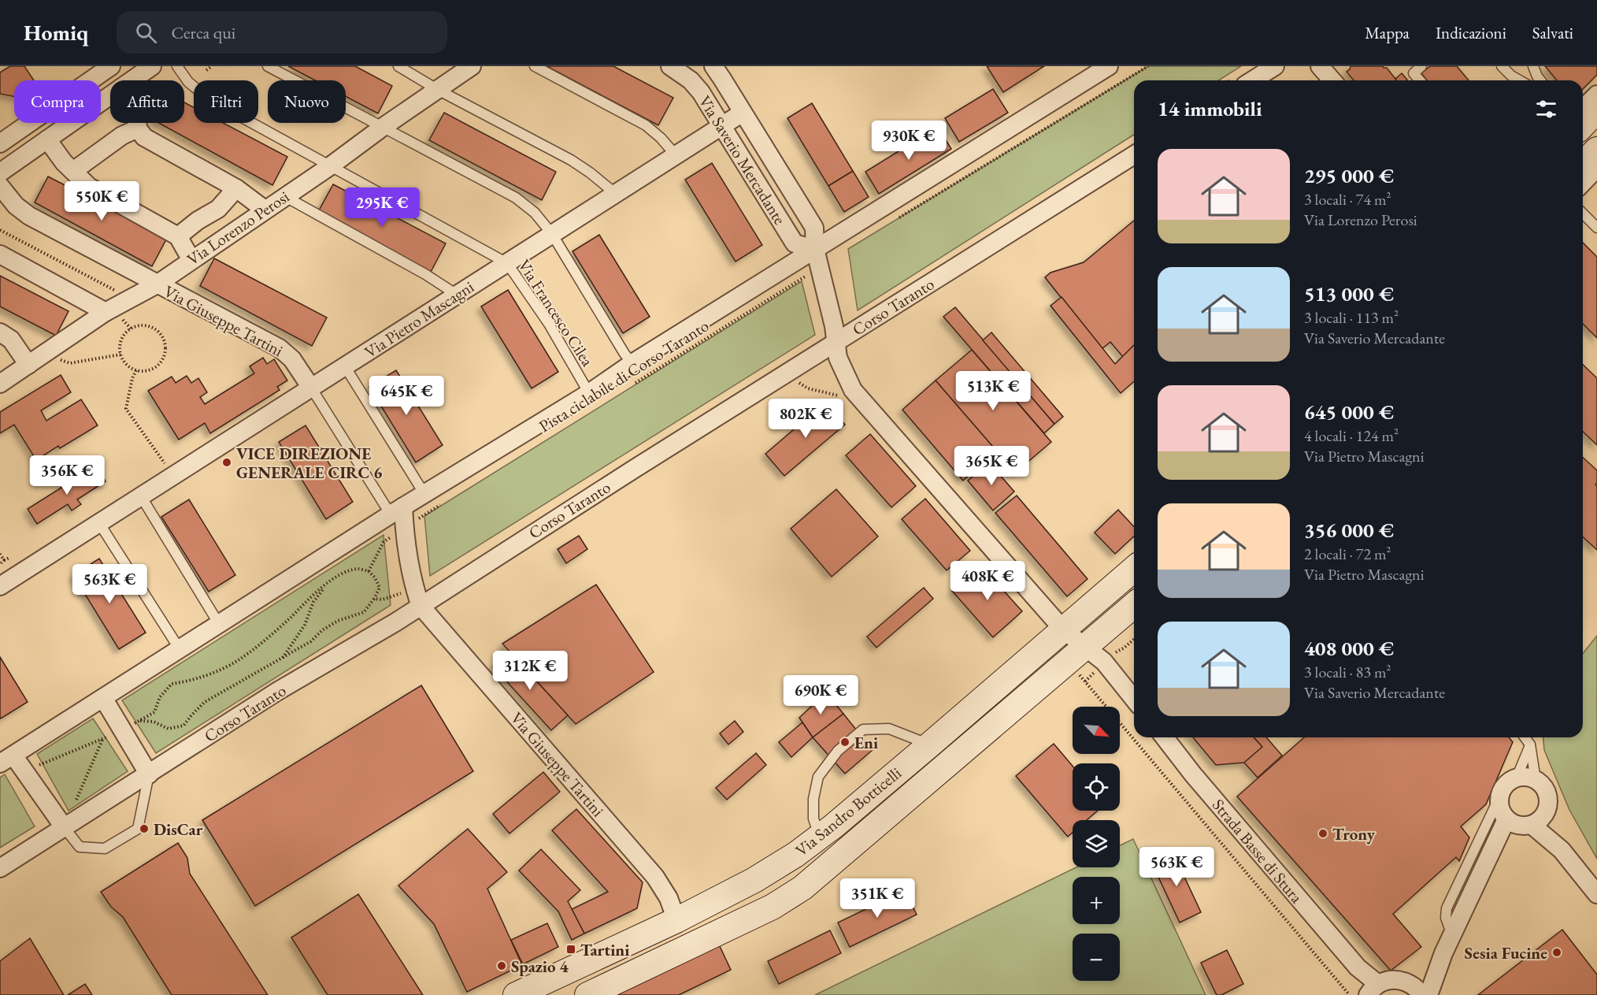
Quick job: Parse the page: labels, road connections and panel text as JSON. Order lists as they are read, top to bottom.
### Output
{
  "streets": {
    "main road": ["Via Sandro Botticelli"],
    "street": [
      "Via Saverio Mercadante",
      "Via Lorenzo Perosi",
      "Corso Taranto",
      "Via Pietro Mascagni",
      "Via Giuseppe Tartini",
      "Strada Basse di Stura"
    ],
    "lane": ["Via Francesco Cilea"],
    "path": ["Pista ciclabile di Corso Taranto"]
  },
  "crossings": [
    ["Via Saverio Mercadante", "Corso Taranto"],
    ["Via Saverio Mercadante", "Via Pietro Mascagni"],
    ["Via Saverio Mercadante", "Pista ciclabile di Corso Taranto"],
    ["Via Saverio Mercadante", "Via Sandro Botticelli"],
    ["Via Lorenzo Perosi", "Via Francesco Cilea"],
    ["Via Lorenzo Perosi", "Via Giuseppe Tartini"],
    ["Corso Taranto", "Via Giuseppe Tartini"],
    ["Via Francesco Cilea", "Via Pietro Mascagni"],
    ["Via Pietro Mascagni", "Via Giuseppe Tartini"],
    ["Via Giuseppe Tartini", "Via Sandro Botticelli"]
  ],
  "places": {
    "other": [
      "VICE DIREZIONE GENERALE CIRC 6",
      "Eni",
      "DisCar",
      "Trony",
      "Sesia Fucine",
      "Spazio 4"
    ],
    "transit": ["Tartini"]
  },
  "north": "bottom right",
  "page": {
    "header": "Homiq",
    "search": "Cerca qui",
    "nav": ["Mappa", "Indicazioni", "Salvati"],
    "chip": [
      "Compra",
      "Affitta",
      "Filtri",
      "Nuovo"
    ],
    "heading": "14 immobili",
    "price": [
      "930K €",
      "550K €",
      "295K €",
      "513K €",
      "645K €",
      "802K €",
      "365K €",
      "356K €",
      "408K €",
      "563K €",
      "312K €",
      "690K €",
      "563K €",
      "351K €"
    ],
    "list": [
      {
        "name": "295 000 €",
        "note": "3 locali · 74 m² · Via Lorenzo Perosi"
      },
      {
        "name": "513 000 €",
        "note": "3 locali · 113 m² · Via Saverio Mercadante"
      },
      {
        "name": "645 000 €",
        "note": "4 locali · 124 m² · Via Pietro Mascagni"
      },
      {
        "name": "356 000 €",
        "note": "2 locali · 72 m² · Via Pietro Mascagni"
      },
      {
        "name": "408 000 €",
        "note": "3 locali · 83 m² · Via Saverio Mercadante"
      }
    ],
    "map_buttons": ["+", "−"]
  }
}
